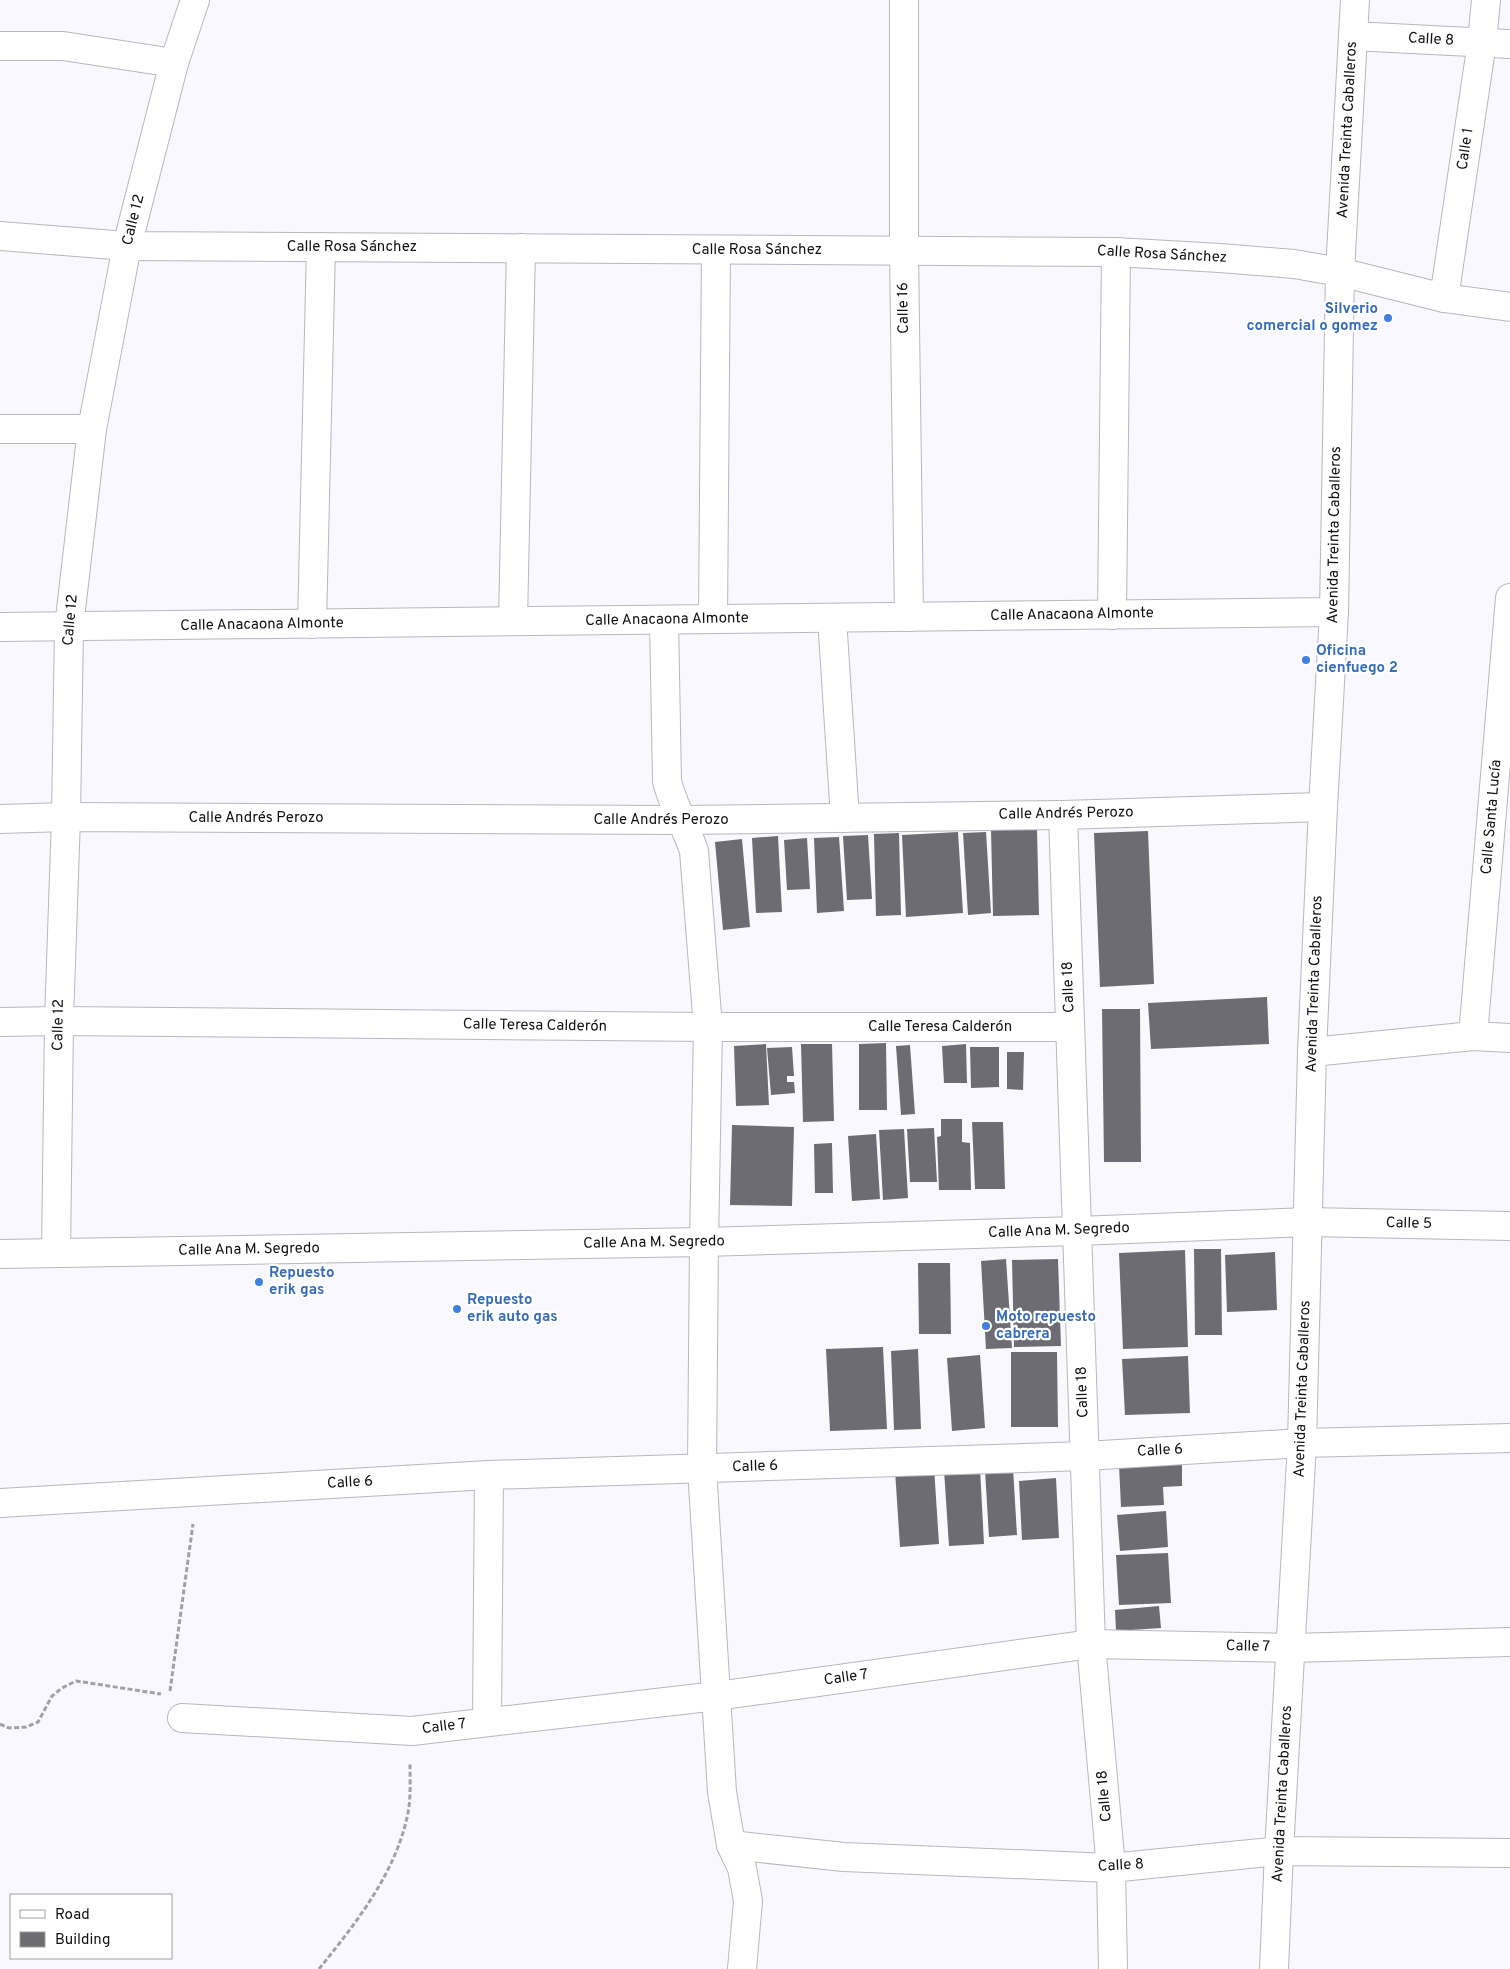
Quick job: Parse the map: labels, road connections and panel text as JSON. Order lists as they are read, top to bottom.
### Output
{
  "streets": {
    "street": [
      "Calle 8",
      "Avenida Treinta Caballeros",
      "Calle 1",
      "Calle 12",
      "Calle Rosa Sánchez",
      "Calle 16",
      "Calle Anacaona Almonte",
      "Calle Andrés Perozo",
      "Calle Santa Lucía",
      "Calle 18",
      "Calle Teresa Calderón",
      "Calle 5",
      "Calle Ana M. Segredo",
      "Calle 6",
      "Calle 7"
    ]
  },
  "crossings": [
    ["Calle 8", "Avenida Treinta Caballeros"],
    ["Calle 8", "Calle 1"],
    ["Calle 8", "Calle 18"],
    ["Avenida Treinta Caballeros", "Calle Rosa Sánchez"],
    ["Avenida Treinta Caballeros", "Calle Anacaona Almonte"],
    ["Avenida Treinta Caballeros", "Calle Andrés Perozo"],
    ["Avenida Treinta Caballeros", "Calle 5"],
    ["Avenida Treinta Caballeros", "Calle Ana M. Segredo"],
    ["Avenida Treinta Caballeros", "Calle 6"],
    ["Avenida Treinta Caballeros", "Calle 7"],
    ["Calle 1", "Calle Rosa Sánchez"],
    ["Calle 12", "Calle Rosa Sánchez"],
    ["Calle 12", "Calle Anacaona Almonte"],
    ["Calle 12", "Calle Andrés Perozo"],
    ["Calle 12", "Calle Teresa Calderón"],
    ["Calle 12", "Calle Ana M. Segredo"],
    ["Calle Rosa Sánchez", "Calle 16"],
    ["Calle 16", "Calle Anacaona Almonte"],
    ["Calle Andrés Perozo", "Calle 18"],
    ["Calle 18", "Calle Teresa Calderón"],
    ["Calle 18", "Calle Ana M. Segredo"],
    ["Calle 18", "Calle 6"],
    ["Calle 18", "Calle 7"],
    ["Calle 5", "Calle Ana M. Segredo"]
  ],
  "places": [
    "Silverio comercial o gomez",
    "Oficina cienfuego 2",
    "Repuesto erik gas",
    "Repuesto erik auto gas",
    "Moto repuesto cabrera"
  ],
  "legend": ["Road", "Building"]
}
